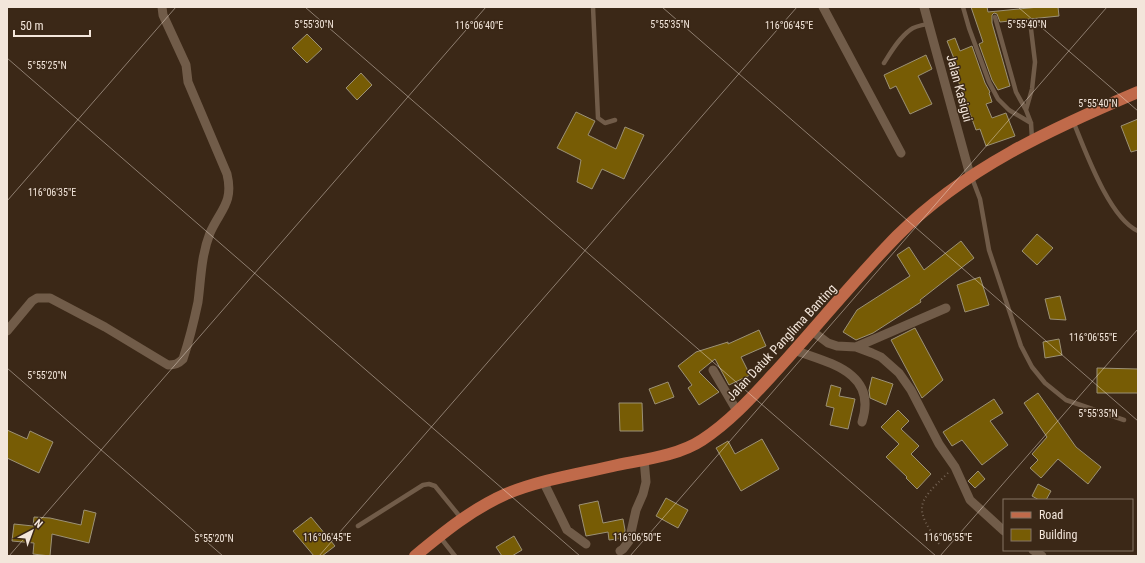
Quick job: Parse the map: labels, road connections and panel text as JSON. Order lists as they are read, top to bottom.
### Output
{
  "streets": {
    "main road": ["Jalan Datuk Panglima Banting"],
    "street": ["Jalan Kasigui"]
  },
  "crossings": [
    ["Jalan Kasigui", "Jalan Datuk Panglima Banting"]
  ],
  "legend": ["Road", "Building"],
  "scale_bar": "50 m",
  "north": "top right",
  "coordinates": [
    "5°55'30\"N",
    "5°55'35\"N",
    "5°55'40\"N",
    "116°06'40\"E",
    "116°06'45\"E",
    "5°55'25\"N",
    "116°06'35\"E",
    "116°06'55\"E",
    "5°55'20\"N",
    "116°06'50\"E"
  ]
}
